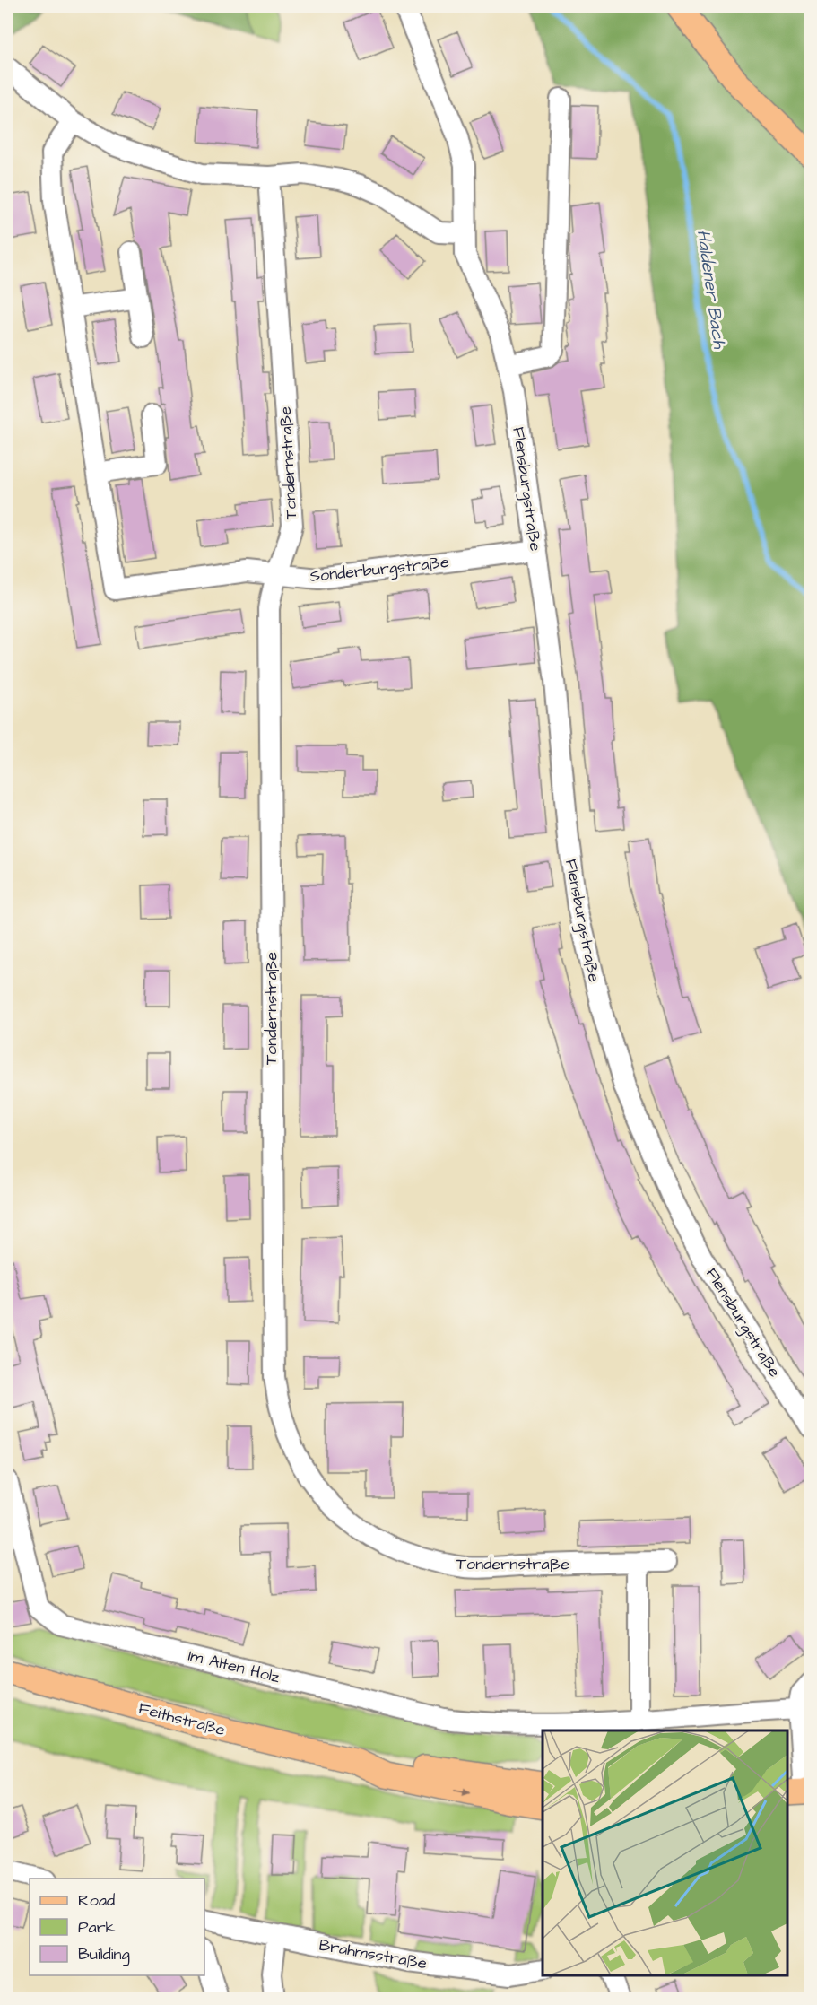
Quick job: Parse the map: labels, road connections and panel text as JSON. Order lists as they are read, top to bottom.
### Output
{
  "streets": {
    "main road": ["Feithstraße"],
    "street": [
      "Tondernstraße",
      "Flensburgstraße",
      "Sonderburgstraße",
      "Im Alten Holz",
      "Brahmsstraße"
    ]
  },
  "crossings": [
    ["Tondernstraße", "Sonderburgstraße"],
    ["Flensburgstraße", "Sonderburgstraße"]
  ],
  "water": ["Haldener Bach"],
  "legend": ["Road", "Park", "Building"]
}
